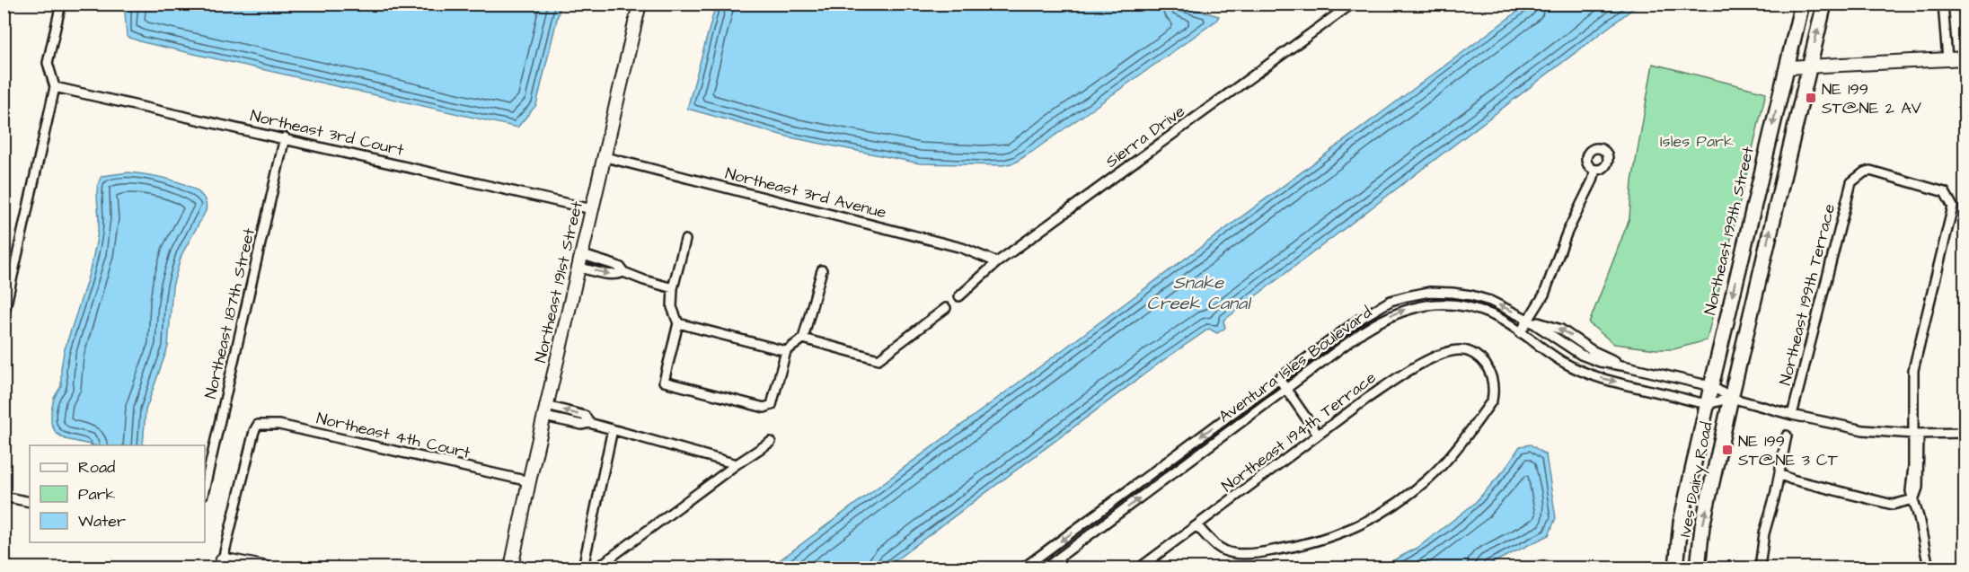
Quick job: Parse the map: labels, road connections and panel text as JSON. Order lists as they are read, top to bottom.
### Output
{
  "streets": {
    "main road": ["Northeast 199th Street", "Ives Dairy Road"],
    "street": [
      "Northeast 3rd Court",
      "Sierra Drive",
      "Northeast 3rd Avenue",
      "Northeast 191st Street",
      "Northeast 199th Terrace",
      "Northeast 187th Street",
      "Aventura Isles Boulevard",
      "Northeast 194th Terrace",
      "Northeast 4th Court"
    ]
  },
  "crossings": [
    ["Northeast 3rd Court", "Northeast 191st Street"],
    ["Northeast 3rd Court", "Northeast 187th Street"],
    ["Sierra Drive", "Northeast 3rd Avenue"],
    ["Northeast 3rd Avenue", "Northeast 191st Street"],
    ["Northeast 199th Street", "Aventura Isles Boulevard"],
    ["Northeast 199th Street", "Ives Dairy Road"],
    ["Northeast 191st Street", "Northeast 4th Court"],
    ["Aventura Isles Boulevard", "Ives Dairy Road"]
  ],
  "water": ["Snake Creek Canal"],
  "parks": ["Isles Park"],
  "places": {
    "transit": ["NE 199 ST@NE 2 AV", "NE 199 ST@NE 3 CT"]
  },
  "legend": ["Road", "Park", "Water"]
}
